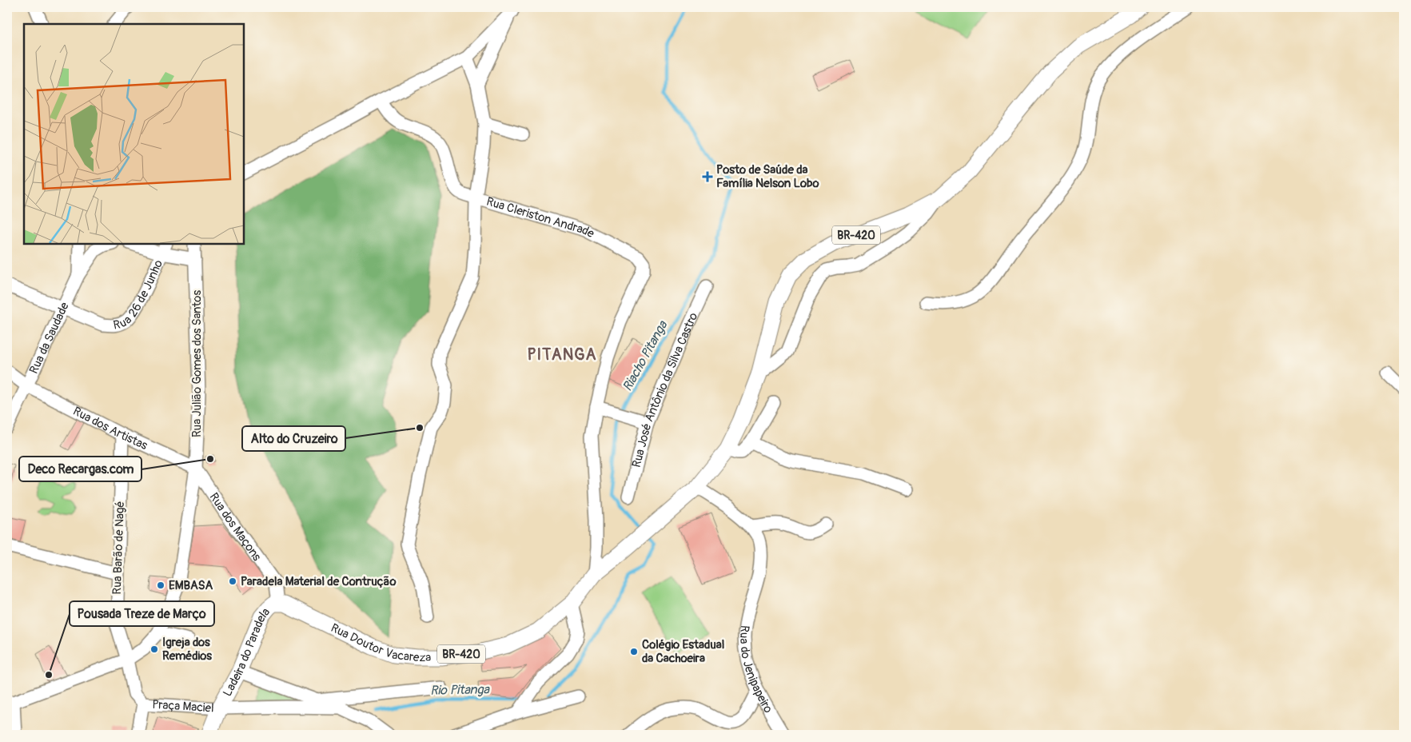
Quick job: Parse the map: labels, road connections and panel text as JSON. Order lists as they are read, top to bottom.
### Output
{
  "streets": {
    "main road": [
      "BR-420",
      "Rua Doutor Vacareza",
      "Ladeira do Paradela",
      "Praça Maciel"
    ],
    "street": [
      "Rua Cleriston Andrade",
      "Rua 26 de Junho",
      "Rua da Saudade",
      "Rua Julião Gomes dos Santos",
      "Rua José Antônio da Silva Castro",
      "Rua dos Artistas",
      "Rua dos Maçons",
      "Rua Barão de Nagé",
      "Rua do Jenipapeiro"
    ]
  },
  "crossings": [
    ["Rua Cleriston Andrade", "Rua Doutor Vacareza"],
    ["BR-420", "Rua Doutor Vacareza"],
    ["BR-420", "Rua do Jenipapeiro"],
    ["Rua 26 de Junho", "Rua da Saudade"],
    ["Rua da Saudade", "Rua dos Artistas"],
    ["Rua Julião Gomes dos Santos", "Rua dos Artistas"],
    ["Rua Julião Gomes dos Santos", "Rua dos Maçons"],
    ["Rua Julião Gomes dos Santos", "Rua Barão de Nagé"],
    ["Rua Julião Gomes dos Santos", "Praça Maciel"],
    ["Rua dos Artistas", "Rua dos Maçons"],
    ["Rua dos Artistas", "Rua Barão de Nagé"],
    ["Rua dos Maçons", "Rua Doutor Vacareza"],
    ["Rua dos Maçons", "Ladeira do Paradela"],
    ["Rua Barão de Nagé", "Praça Maciel"],
    ["Rua Doutor Vacareza", "Ladeira do Paradela"],
    ["Rua Doutor Vacareza", "Rua do Jenipapeiro"],
    ["Ladeira do Paradela", "Praça Maciel"]
  ],
  "districts": ["PITANGA"],
  "water": ["Riacho Pitanga", "Rio Pitanga"],
  "places": {
    "health": ["Posto de Saúde da Família Nelson Lobo"],
    "other": [
      "Alto do Cruzeiro",
      "Deco Recargas.com",
      "Paradela Material de Contrução",
      "EMBASA",
      "Igreja dos Remédios",
      "Colégio Estadual da Cachoeira",
      "Pousada Treze de Março"
    ]
  }
}
